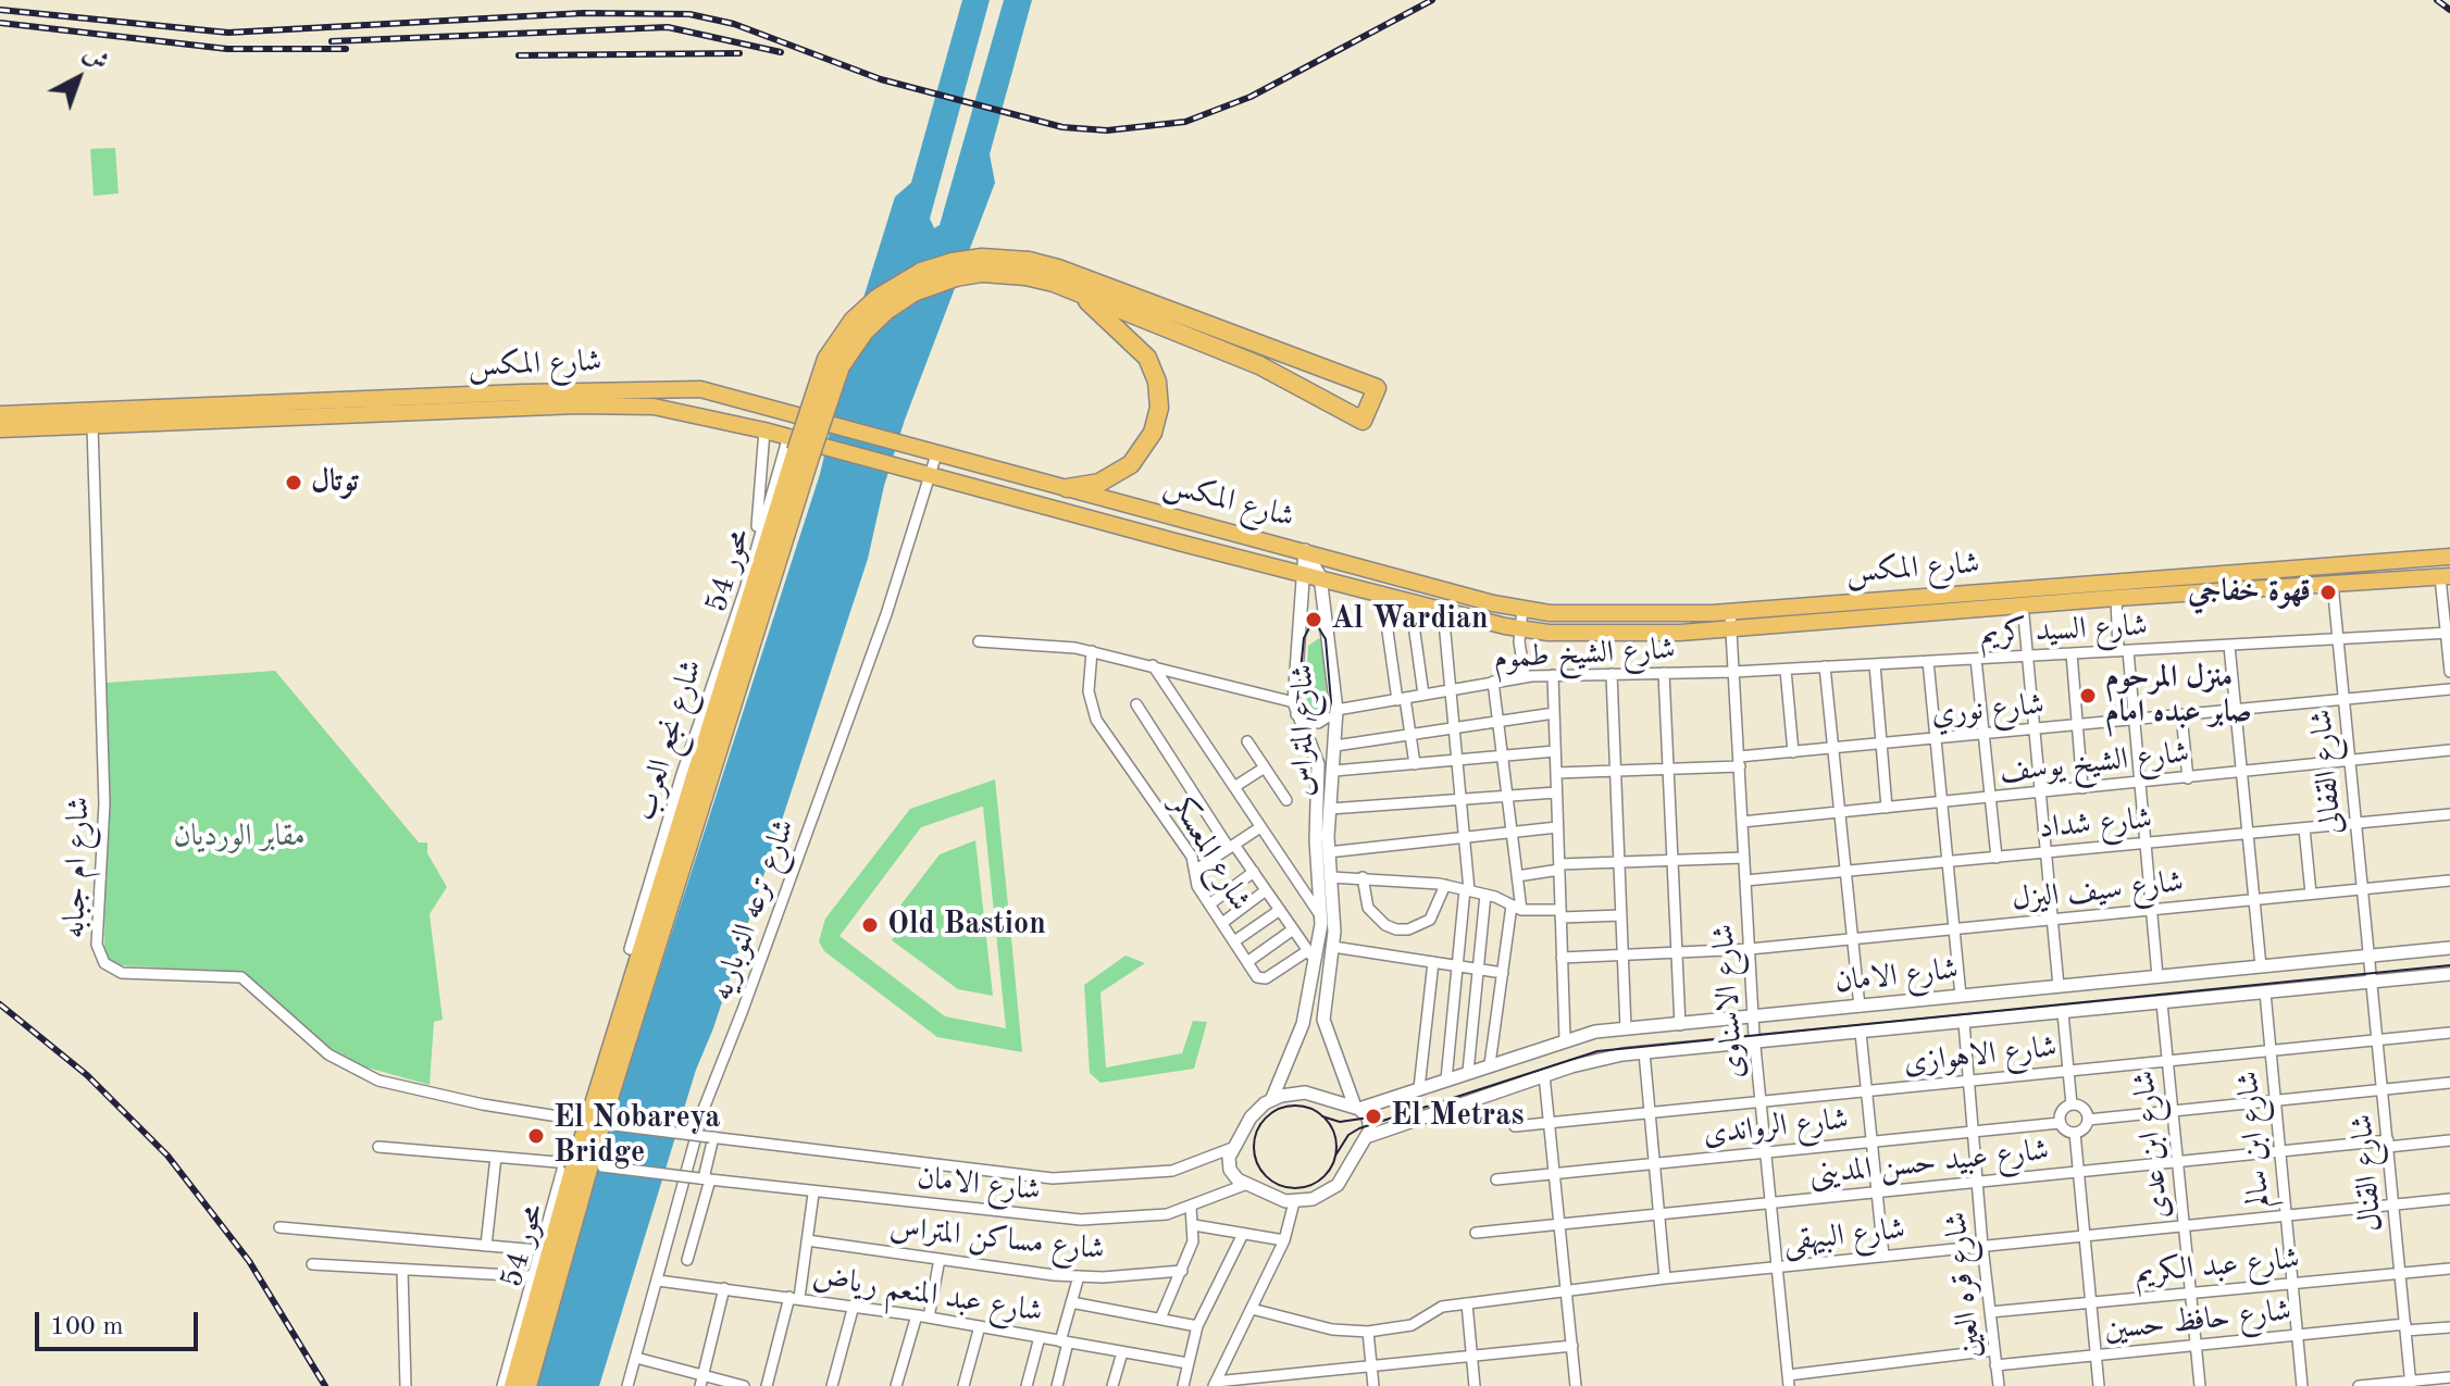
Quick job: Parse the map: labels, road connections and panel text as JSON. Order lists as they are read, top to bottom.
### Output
{
  "streets": {
    "highway": ["محور 54"],
    "main road": ["شارع المكس"],
    "street": [
      "شارع السيد كريم",
      "شارع الشيخ طموم",
      "شارع نوري",
      "شارع المتراس",
      "شارع نجع العرب",
      "شارع الشيخ يوسف",
      "شارع القفالى",
      "شارع شداد",
      "شارع المعسكر",
      "شارع ام جبابه",
      "شارع سيف اليزل",
      "شارع ترعه النوباريه",
      "شارع الامان",
      "شارع الاسناوى",
      "شارع الاهوازى",
      "شارع الرواندى",
      "شارع ابن سالم",
      "شارع ابن عدى",
      "شارع عبيد حسن المدينى",
      "شارع القنال",
      "شارع البيهقى",
      "شارع مساكن المتراس",
      "شارع عبد الكريم",
      "شارع قره العين",
      "شارع عبد المنعم رياض",
      "شارع حافظ حسين"
    ]
  },
  "crossings": [
    ["شارع المكس", "محور 54"],
    ["شارع المكس", "شارع المتراس"],
    ["شارع المكس", "شارع نجع العرب"],
    ["شارع المكس", "شارع القفالى"],
    ["شارع المكس", "شارع ام جبابه"],
    ["شارع المكس", "شارع ترعه النوباريه"],
    ["شارع المكس", "شارع الاسناوى"],
    ["محور 54", "شارع نجع العرب"],
    ["محور 54", "شارع ام جبابه"],
    ["محور 54", "شارع الامان"],
    ["شارع السيد كريم", "شارع الشيخ طموم"],
    ["شارع السيد كريم", "شارع القفالى"],
    ["شارع السيد كريم", "شارع الاسناوى"],
    ["شارع الشيخ طموم", "شارع المتراس"],
    ["شارع الشيخ طموم", "شارع الاسناوى"],
    ["شارع نوري", "شارع القفالى"],
    ["شارع نوري", "شارع الاسناوى"],
    ["شارع المتراس", "شارع الامان"],
    ["شارع الشيخ يوسف", "شارع القفالى"],
    ["شارع الشيخ يوسف", "شارع الاسناوى"],
    ["شارع القفالى", "شارع شداد"],
    ["شارع القفالى", "شارع سيف اليزل"],
    ["شارع القفالى", "شارع الامان"],
    ["شارع القفالى", "شارع القنال"],
    ["شارع شداد", "شارع الاسناوى"],
    ["شارع ام جبابه", "شارع الامان"],
    ["شارع سيف اليزل", "شارع الاسناوى"],
    ["شارع ترعه النوباريه", "شارع عبد المنعم رياض"],
    ["شارع الامان", "شارع الاسناوى"],
    ["شارع الامان", "شارع ابن سالم"],
    ["شارع الامان", "شارع ابن عدى"],
    ["شارع الامان", "شارع القنال"],
    ["شارع الامان", "شارع قره العين"],
    ["شارع الاسناوى", "شارع الاهوازى"],
    ["شارع الاسناوى", "شارع الرواندى"],
    ["شارع الاسناوى", "شارع عبيد حسن المدينى"],
    ["شارع الاسناوى", "شارع البيهقى"],
    ["شارع الاهوازى", "شارع ابن سالم"],
    ["شارع الاهوازى", "شارع ابن عدى"],
    ["شارع الاهوازى", "شارع القنال"],
    ["شارع الاهوازى", "شارع قره العين"],
    ["شارع الرواندى", "شارع قره العين"],
    ["شارع ابن سالم", "شارع عبيد حسن المدينى"],
    ["شارع ابن سالم", "شارع البيهقى"],
    ["شارع ابن سالم", "شارع عبد الكريم"],
    ["شارع ابن سالم", "شارع حافظ حسين"],
    ["شارع ابن عدى", "شارع عبيد حسن المدينى"],
    ["شارع ابن عدى", "شارع البيهقى"],
    ["شارع ابن عدى", "شارع عبد الكريم"],
    ["شارع ابن عدى", "شارع حافظ حسين"],
    ["شارع عبيد حسن المدينى", "شارع القنال"],
    ["شارع عبيد حسن المدينى", "شارع قره العين"],
    ["شارع القنال", "شارع البيهقى"],
    ["شارع القنال", "شارع عبد الكريم"],
    ["شارع القنال", "شارع حافظ حسين"],
    ["شارع البيهقى", "شارع قره العين"],
    ["شارع عبد الكريم", "شارع قره العين"],
    ["شارع قره العين", "شارع حافظ حسين"]
  ],
  "parks": ["مقابر الورديان"],
  "places": [
    "توتال",
    "قهوة خفاجي",
    "Al Wardian",
    "منزل المرحوم صابر عبده امام",
    "Old Bastion",
    "El Metras",
    "El Nobareya Bridge"
  ],
  "scale_bar": "100 m",
  "north": "top right"
}
